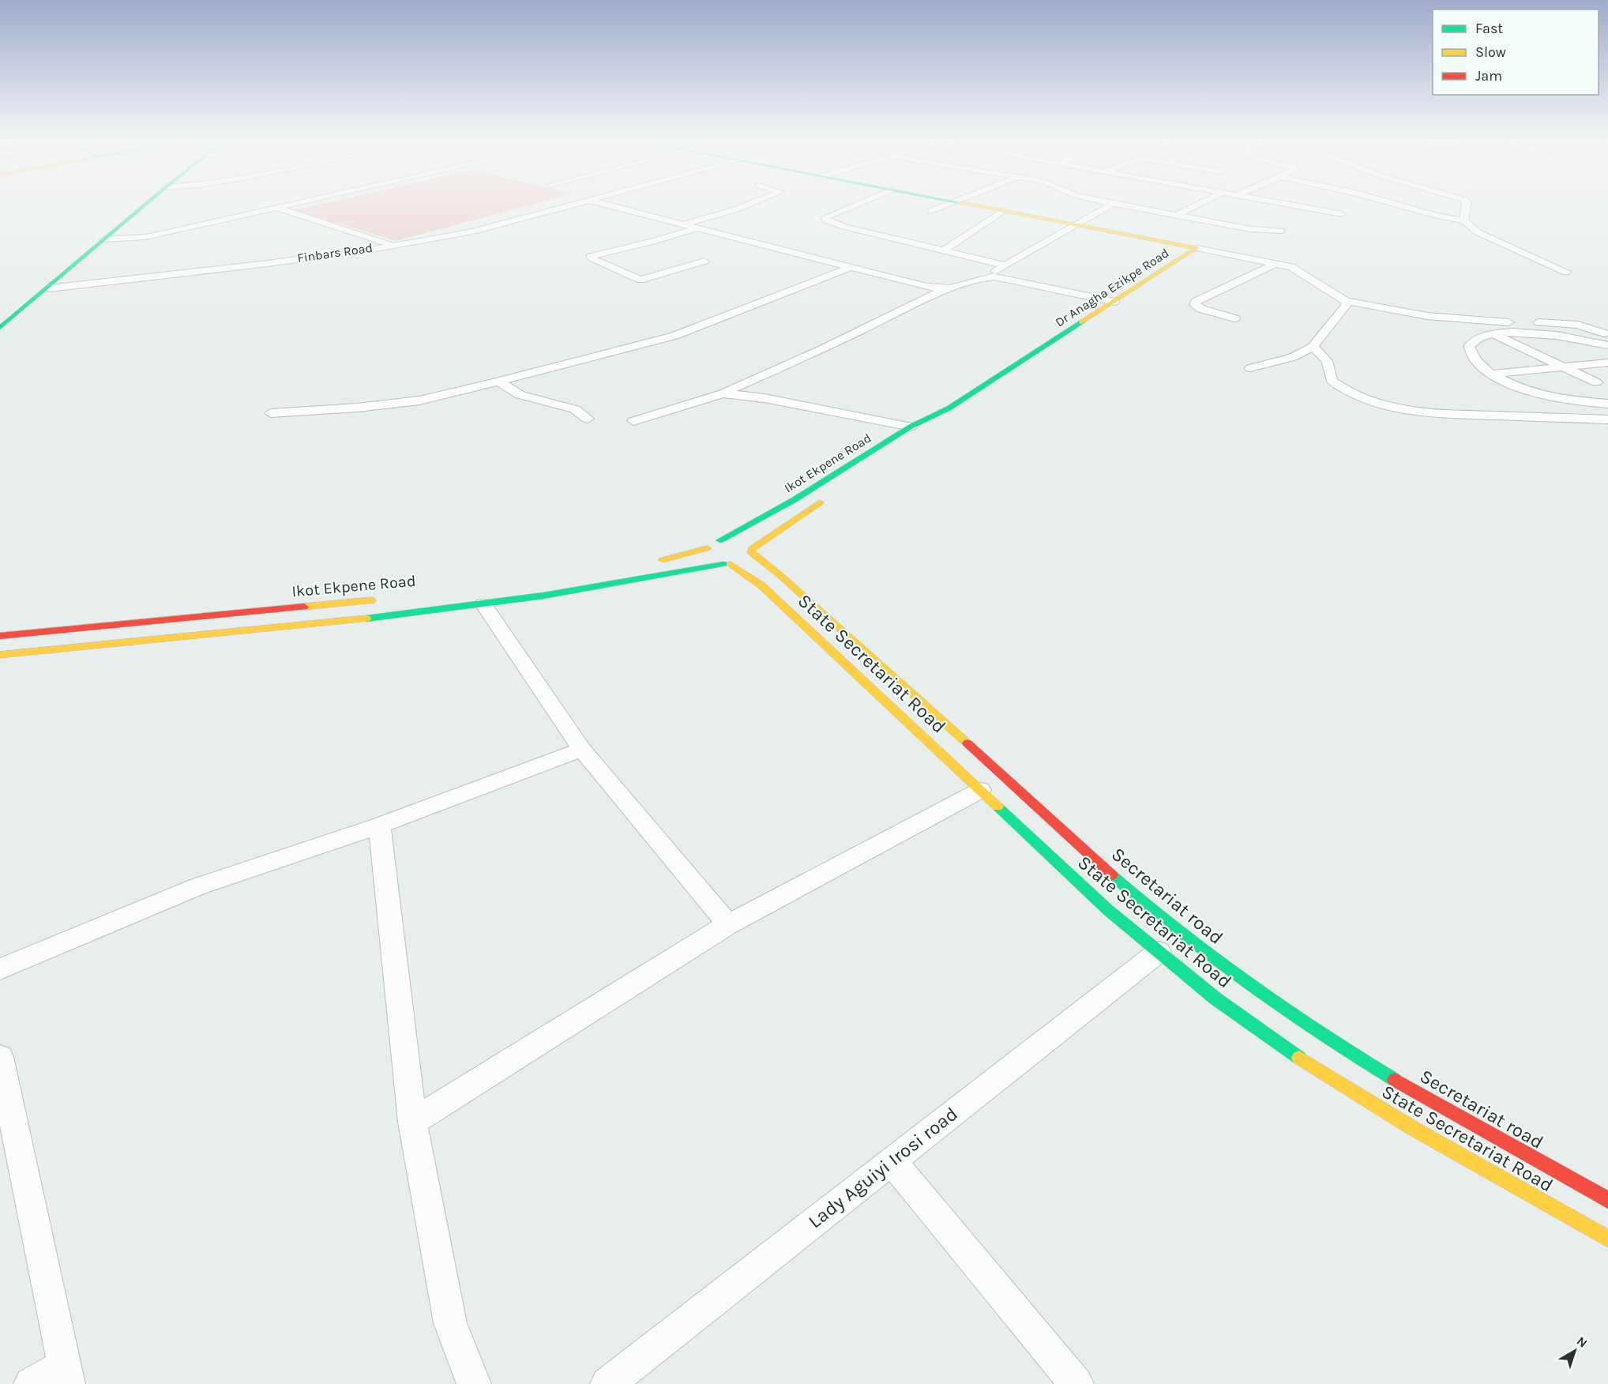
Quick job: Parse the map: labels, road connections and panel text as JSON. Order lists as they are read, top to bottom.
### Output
{
  "streets": {
    "street": [
      "Finbars Road",
      "Dr Anagha Ezikpe Road",
      "Ikot Ekpene Road",
      "State Secretariat Road",
      "Secretariat road",
      "Lady Aguiyi Irosi road"
    ]
  },
  "crossings": [
    ["Dr Anagha Ezikpe Road", "Ikot Ekpene Road"],
    ["Ikot Ekpene Road", "State Secretariat Road"],
    ["Ikot Ekpene Road", "Secretariat road"],
    ["State Secretariat Road", "Lady Aguiyi Irosi road"]
  ],
  "legend": ["Fast", "Slow", "Jam"],
  "north": "top right"
}
